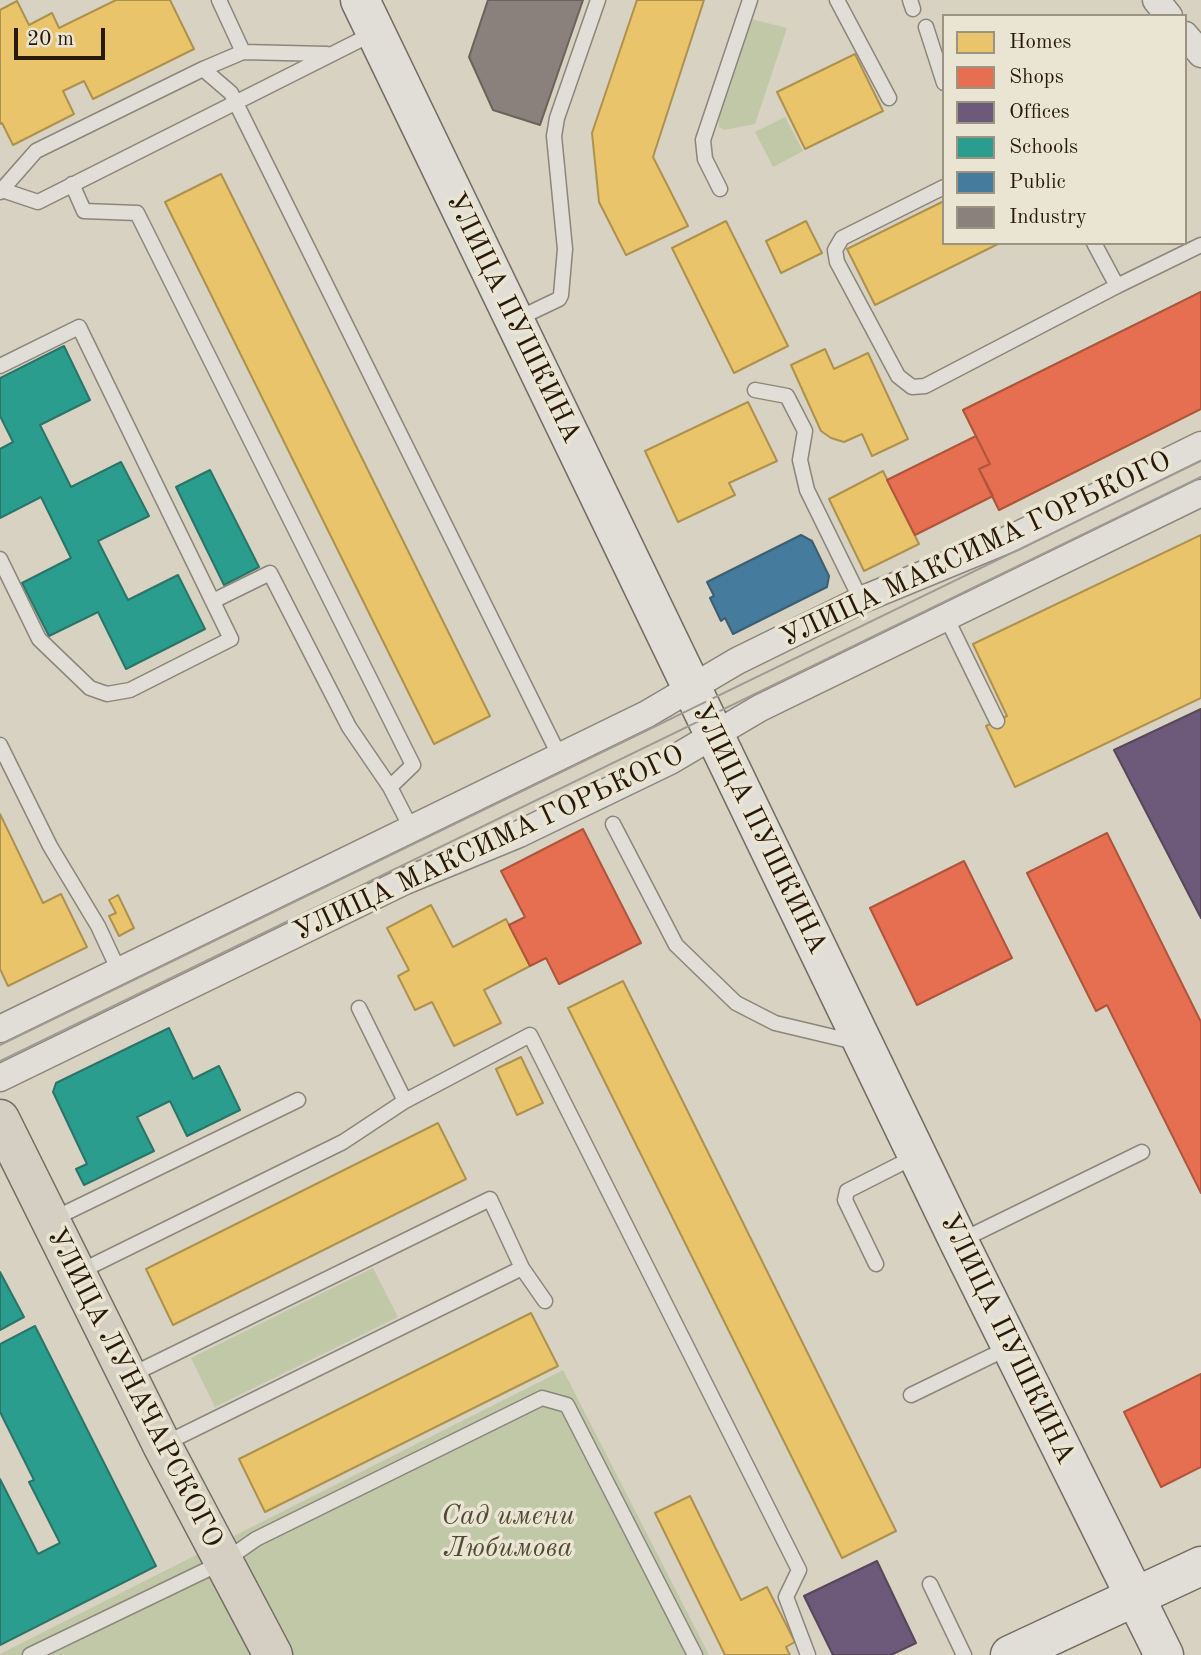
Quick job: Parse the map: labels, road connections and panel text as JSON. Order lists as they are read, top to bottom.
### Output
{
  "streets": {
    "main road": ["УЛИЦА ПУШКИНА", "УЛИЦА ЛУНАЧАРСКОГО"],
    "street": ["УЛИЦА МАКСИМА ГОРЬКОГО"]
  },
  "crossings": [
    ["УЛИЦА ПУШКИНА", "УЛИЦА МАКСИМА ГОРЬКОГО"]
  ],
  "parks": ["Сад имени Любимова"],
  "legend": [
    "Homes",
    "Shops",
    "Offices",
    "Schools",
    "Public",
    "Industry"
  ],
  "scale_bar": "20 m"
}
